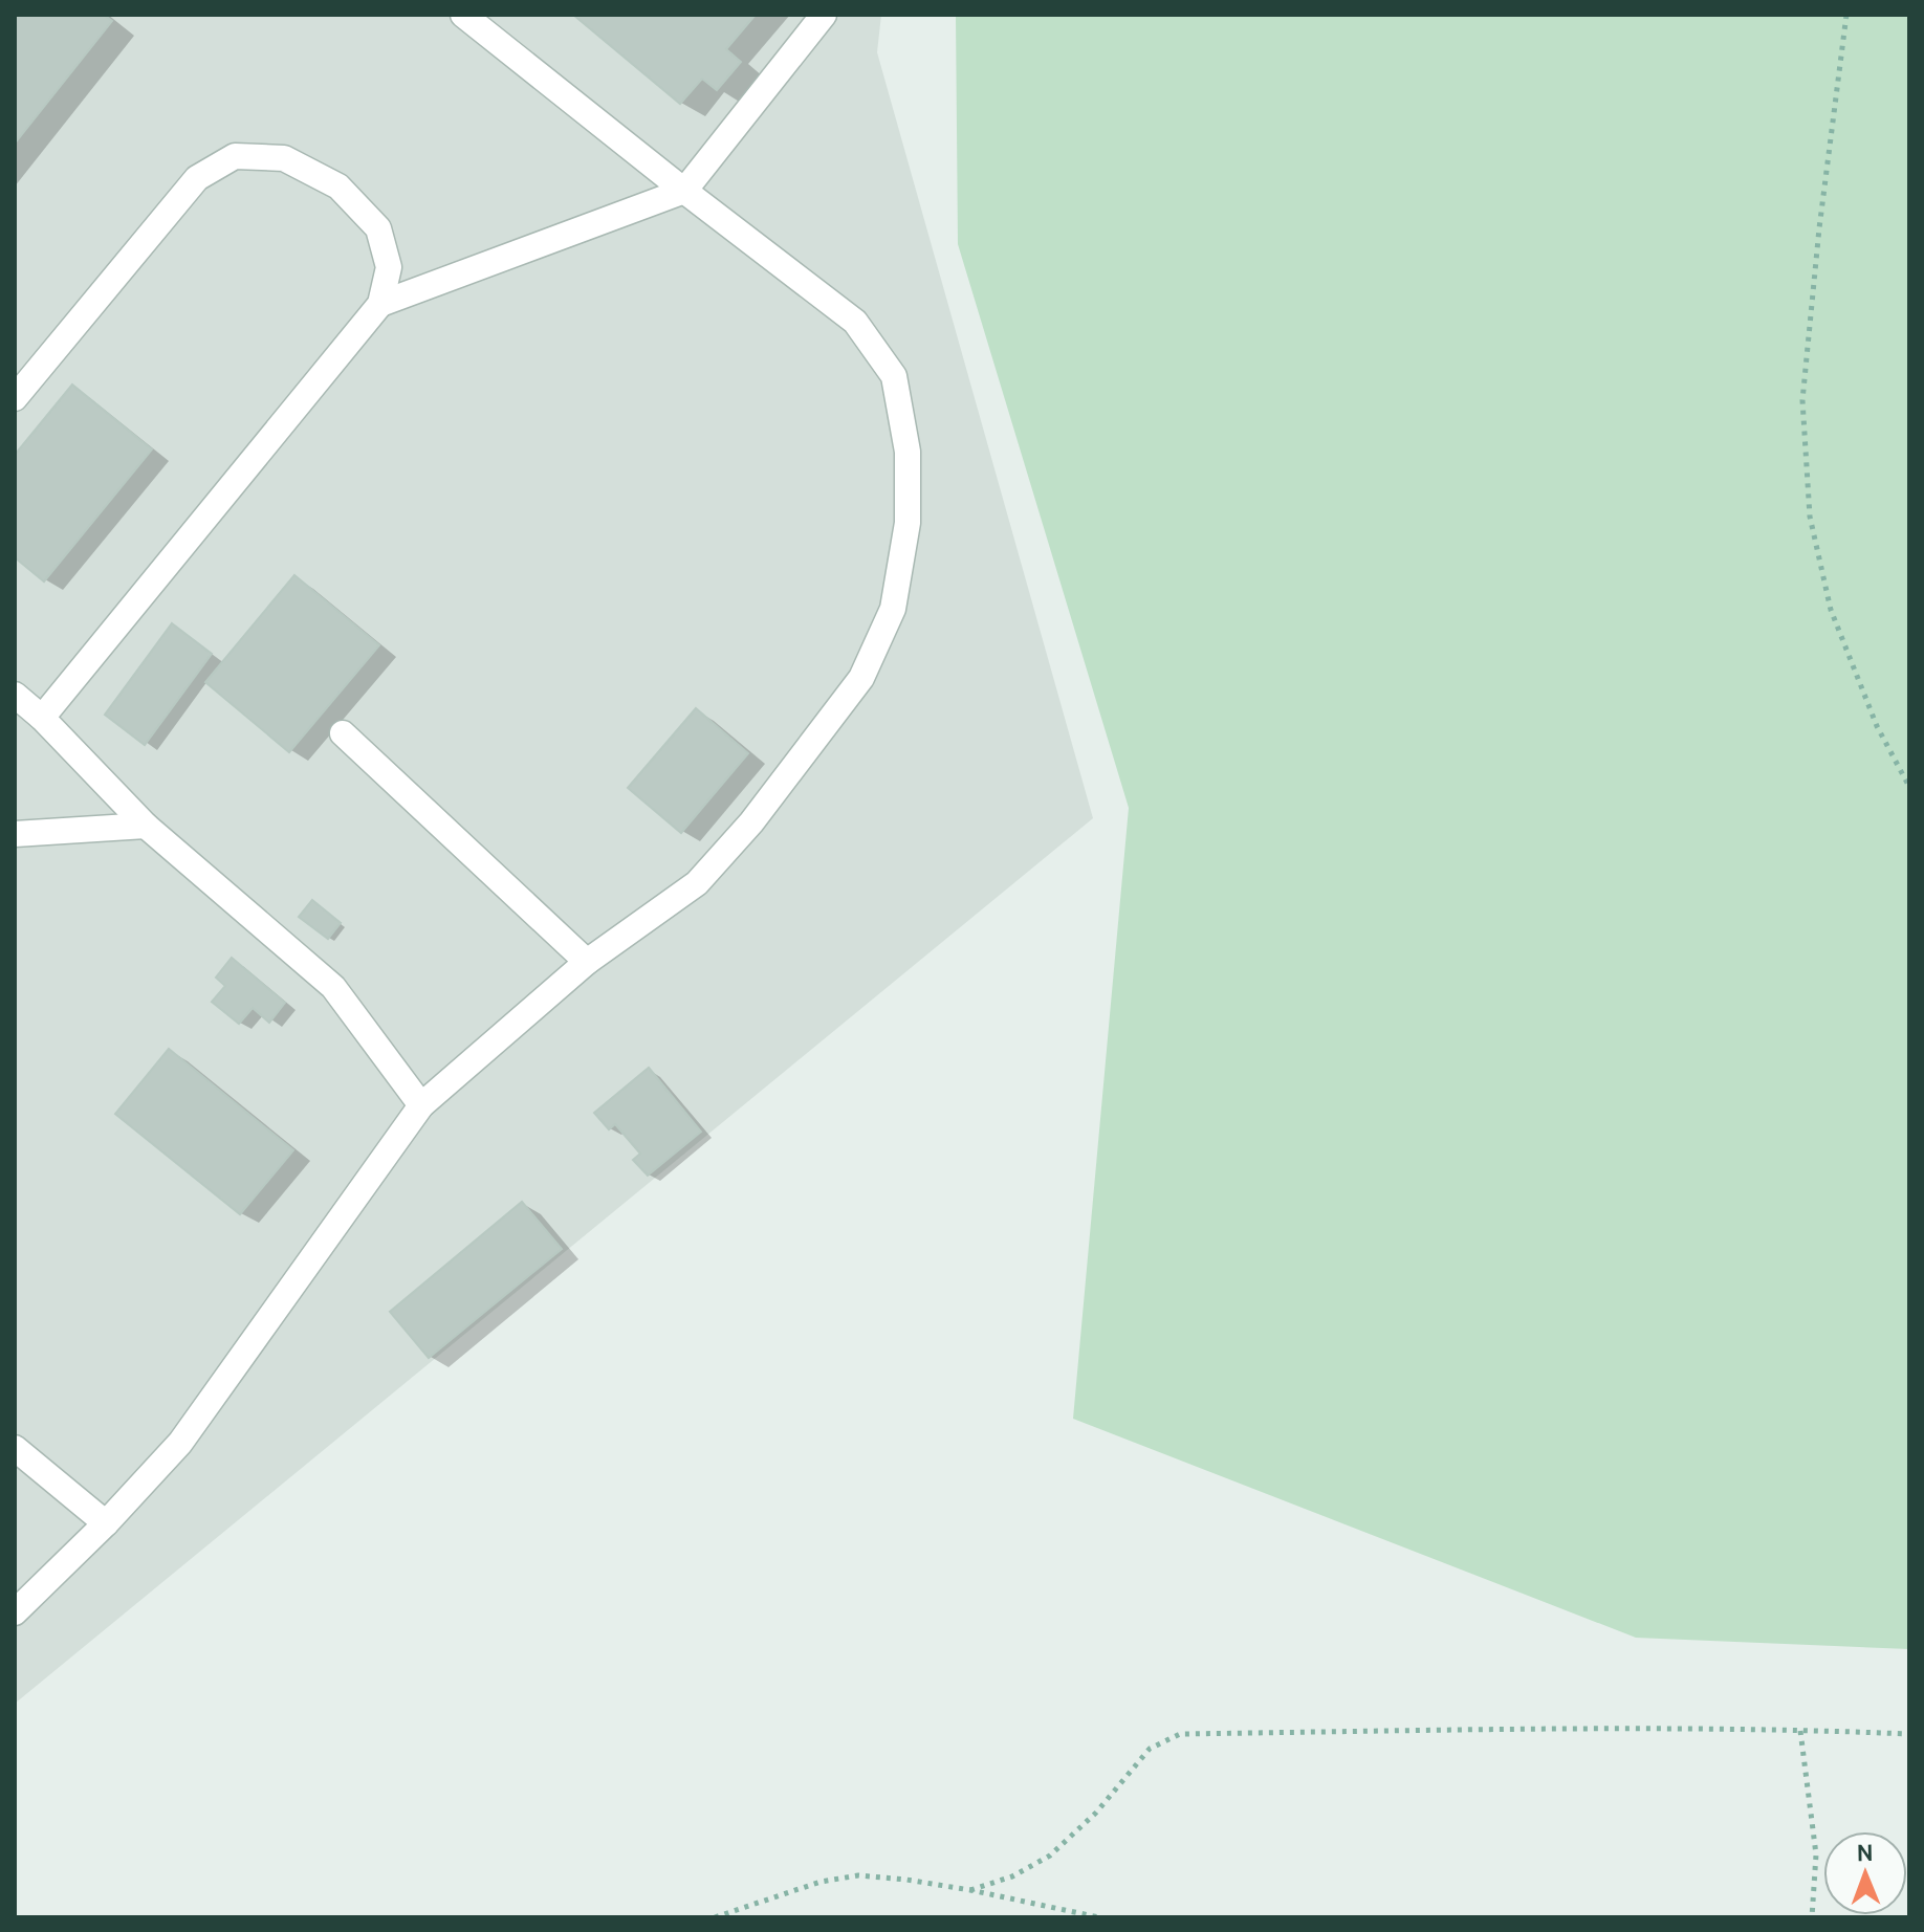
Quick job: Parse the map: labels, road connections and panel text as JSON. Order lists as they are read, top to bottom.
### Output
{
  "north": "top"
}
